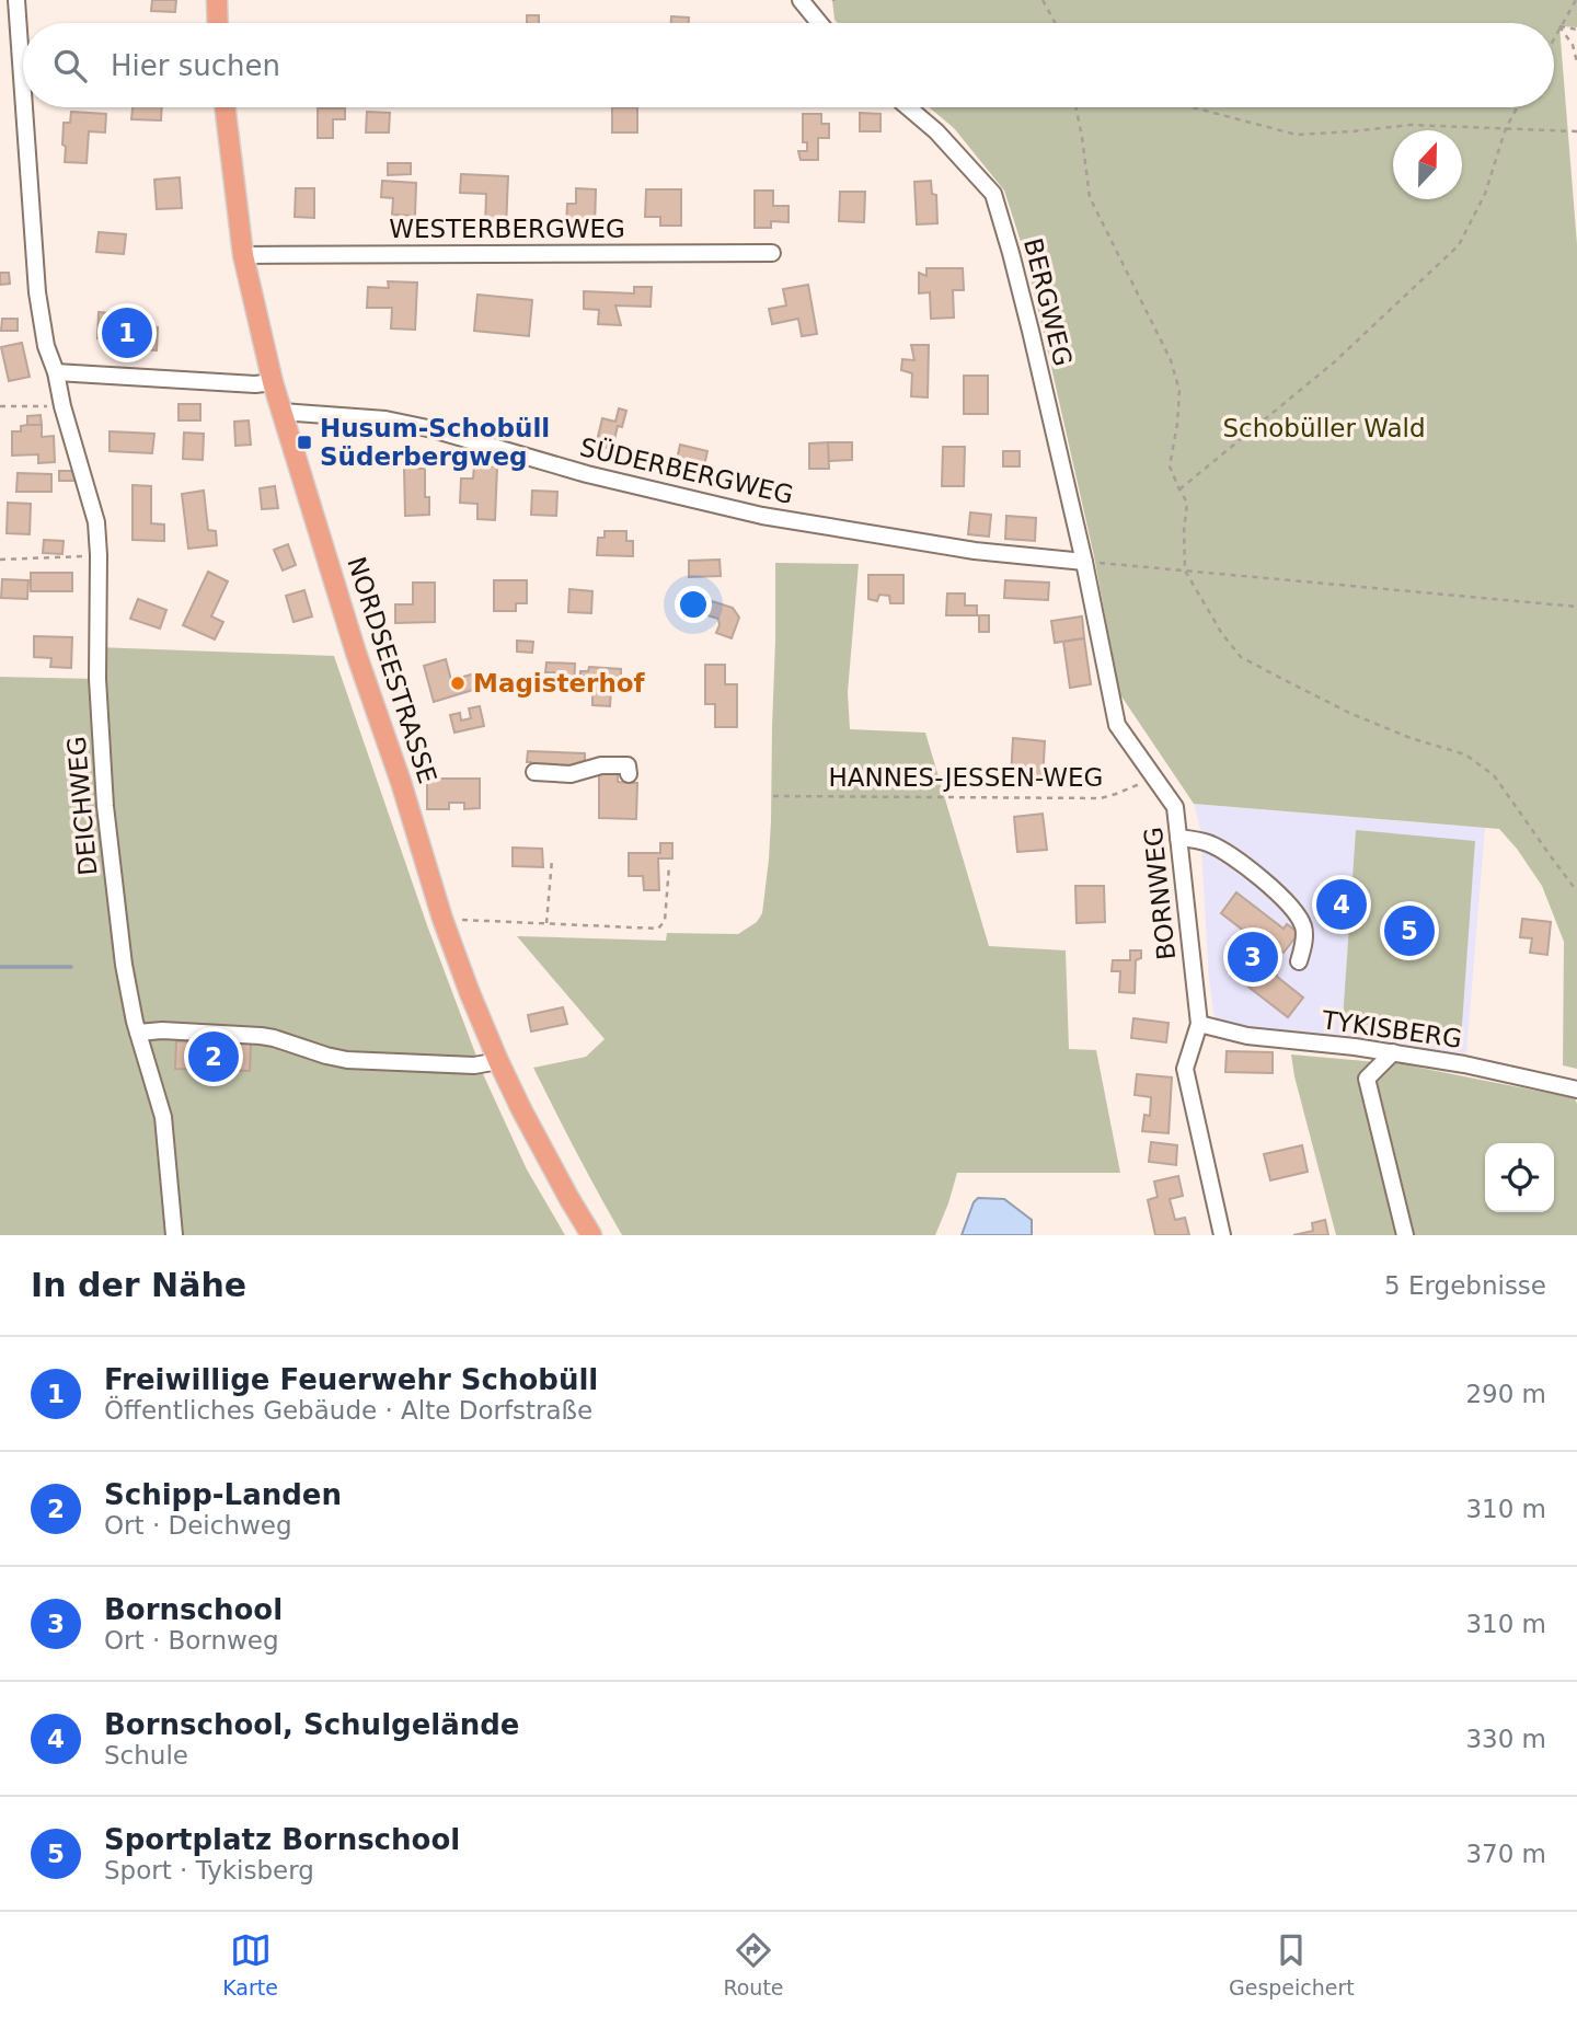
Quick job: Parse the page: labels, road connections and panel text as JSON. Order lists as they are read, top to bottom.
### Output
{
  "streets": {
    "main road": ["NORDSEESTRASSE"],
    "street": [
      "WESTERBERGWEG",
      "BERGWEG",
      "SÜDERBERGWEG",
      "DEICHWEG",
      "BORNWEG",
      "TYKISBERG"
    ],
    "path": ["HANNES-JESSEN-WEG"]
  },
  "crossings": [
    ["WESTERBERGWEG", "NORDSEESTRASSE"],
    ["BERGWEG", "SÜDERBERGWEG"],
    ["BERGWEG", "BORNWEG"],
    ["SÜDERBERGWEG", "NORDSEESTRASSE"],
    ["SÜDERBERGWEG", "BORNWEG"],
    ["HANNES-JESSEN-WEG", "BORNWEG"],
    ["BORNWEG", "TYKISBERG"]
  ],
  "parks": ["Schobüller Wald"],
  "places": {
    "transit": ["Husum-Schobüll Süderbergweg"],
    "other": ["Magisterhof"]
  },
  "north": "top",
  "page": {
    "search": "Hier suchen",
    "pins": [
      "1",
      "4",
      "5",
      "3",
      "2"
    ],
    "heading": ["In der Nähe", "5 Ergebnisse"],
    "list": [
      {
        "mark": "1",
        "name": "Freiwillige Feuerwehr Schobüll",
        "note": "Öffentliches Gebäude · Alte Dorfstraße",
        "value": "290 m"
      },
      {
        "mark": "2",
        "name": "Schipp-Landen",
        "note": "Ort · Deichweg",
        "value": "310 m"
      },
      {
        "mark": "3",
        "name": "Bornschool",
        "note": "Ort · Bornweg",
        "value": "310 m"
      },
      {
        "mark": "4",
        "name": "Bornschool, Schulgelände",
        "note": "Schule",
        "value": "330 m"
      },
      {
        "mark": "5",
        "name": "Sportplatz Bornschool",
        "note": "Sport · Tykisberg",
        "value": "370 m"
      }
    ],
    "nav": ["Karte", "Route", "Gespeichert"]
  }
}
